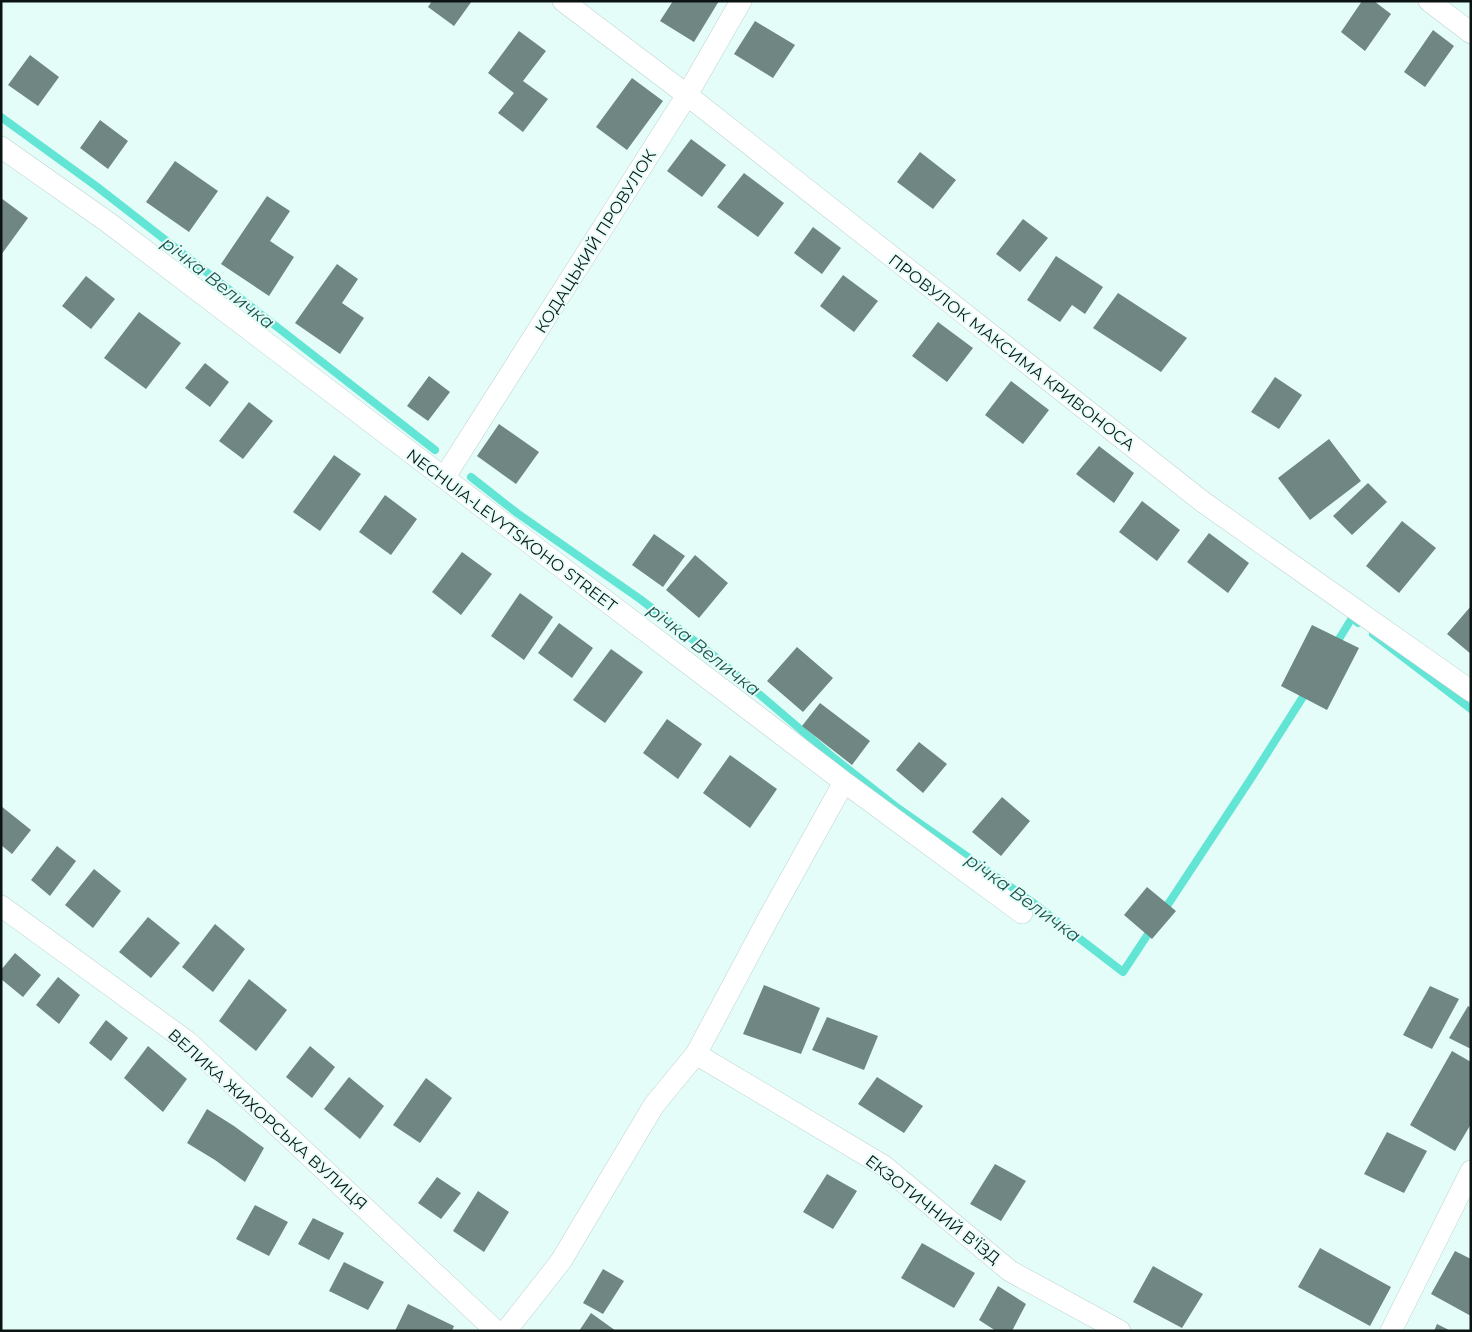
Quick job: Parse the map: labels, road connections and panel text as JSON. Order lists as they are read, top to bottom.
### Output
{
  "streets": {
    "street": [
      "КОДАЦЬКИЙ ПРОВУЛОК",
      "ПРОВУЛОК МАКСИМА КРИВОНОСА",
      "NECHUIA-LEVYTSKOHO STREET",
      "ВЕЛИКА ЖИХОРСЬКА ВУЛИЦЯ",
      "ЕКЗОТИЧНИЙ В'ЇЗД"
    ]
  },
  "crossings": [
    ["КОДАЦЬКИЙ ПРОВУЛОК", "ПРОВУЛОК МАКСИМА КРИВОНОСА"],
    ["КОДАЦЬКИЙ ПРОВУЛОК", "NECHUIA-LEVYTSKOHO STREET"]
  ],
  "water": ["річка Величка"]
}
